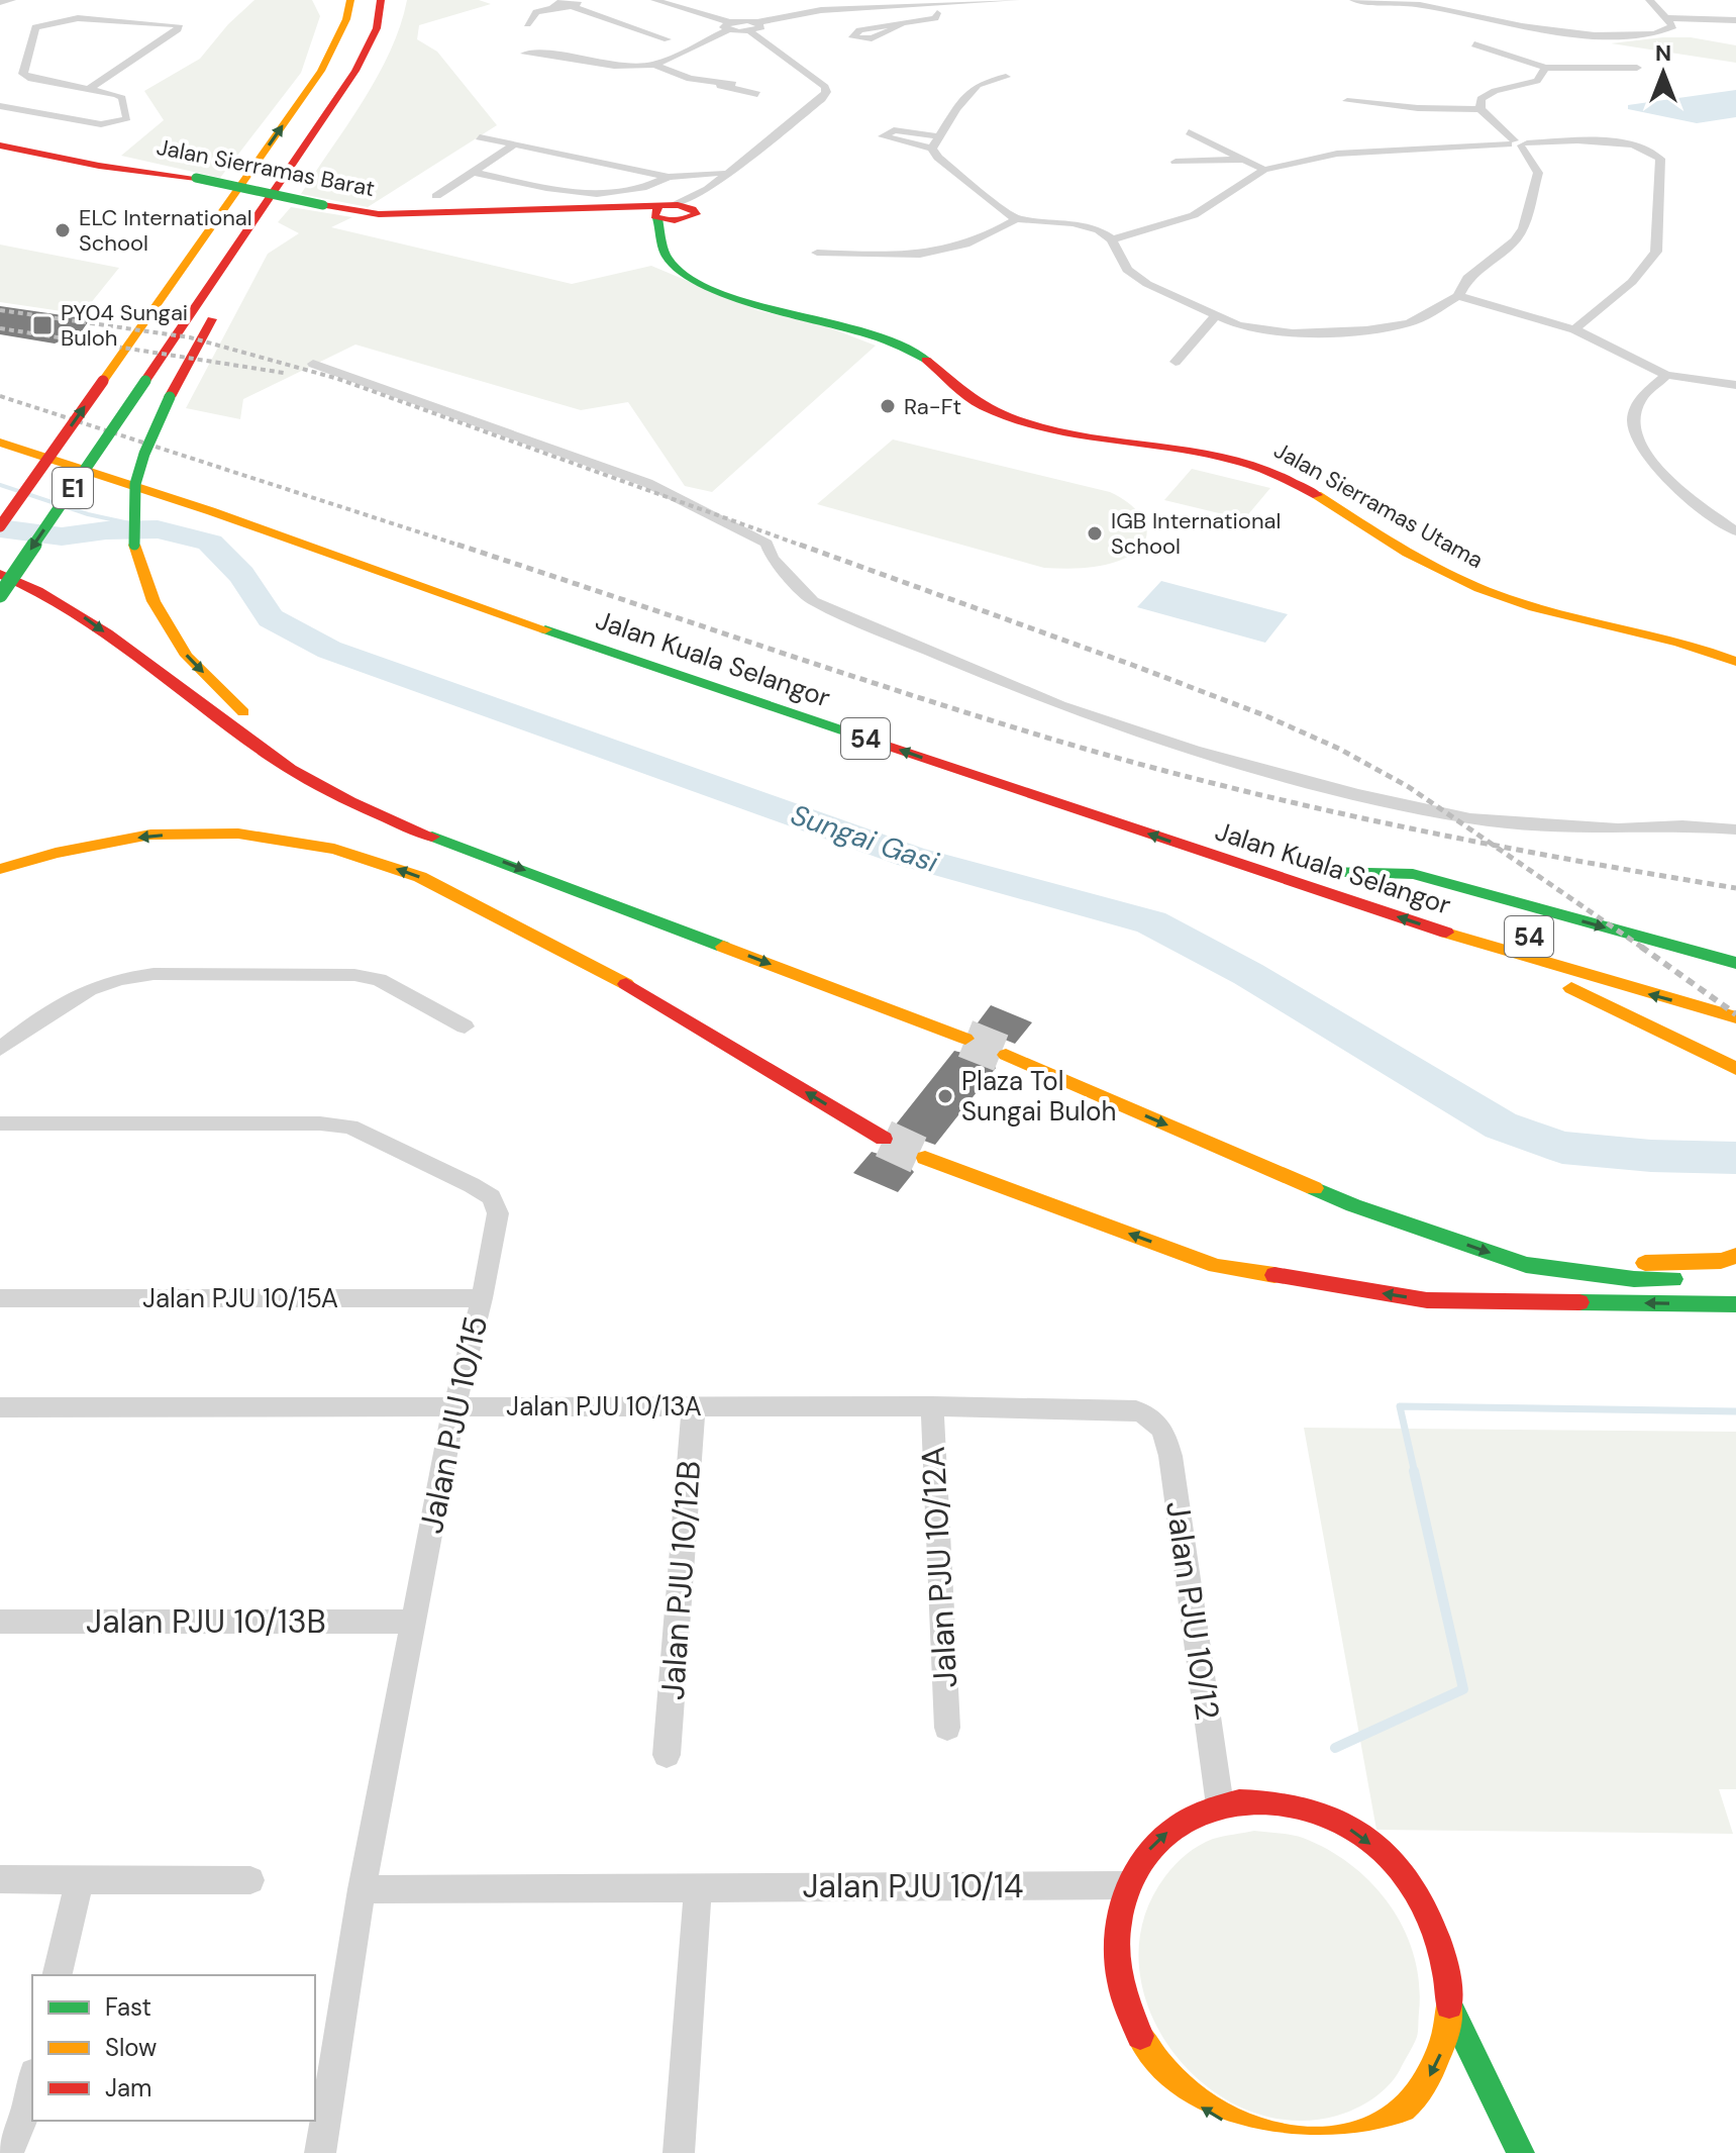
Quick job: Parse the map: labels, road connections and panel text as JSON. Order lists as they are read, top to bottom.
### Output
{
  "streets": {
    "main road": [
      "Jalan Sierramas Barat",
      "E1",
      "Jalan Sierramas Utama",
      "Jalan Kuala Selangor",
      "54"
    ],
    "street": [
      "Jalan PJU 10/15A",
      "Jalan PJU 10/13A",
      "Jalan PJU 10/15",
      "Jalan PJU 10/12A",
      "Jalan PJU 10/12B",
      "Jalan PJU 10/12",
      "Jalan PJU 10/13B",
      "Jalan PJU 10/14"
    ]
  },
  "crossings": [
    ["Jalan Sierramas Barat", "Jalan Sierramas Utama"],
    ["Jalan PJU 10/15A", "Jalan PJU 10/15"],
    ["Jalan PJU 10/13A", "Jalan PJU 10/15"],
    ["Jalan PJU 10/13A", "Jalan PJU 10/12A"],
    ["Jalan PJU 10/13A", "Jalan PJU 10/12B"],
    ["Jalan PJU 10/13A", "Jalan PJU 10/12"],
    ["Jalan PJU 10/15", "Jalan PJU 10/13B"],
    ["Jalan PJU 10/15", "Jalan PJU 10/14"]
  ],
  "water": ["Sungai Gasi"],
  "places": {
    "other": [
      "ELC International School",
      "Ra-Ft",
      "IGB International School",
      "Plaza Tol Sungai Buloh"
    ],
    "transit": ["PY04 Sungai Buloh"]
  },
  "legend": ["Fast", "Slow", "Jam"],
  "north": "top"
}
